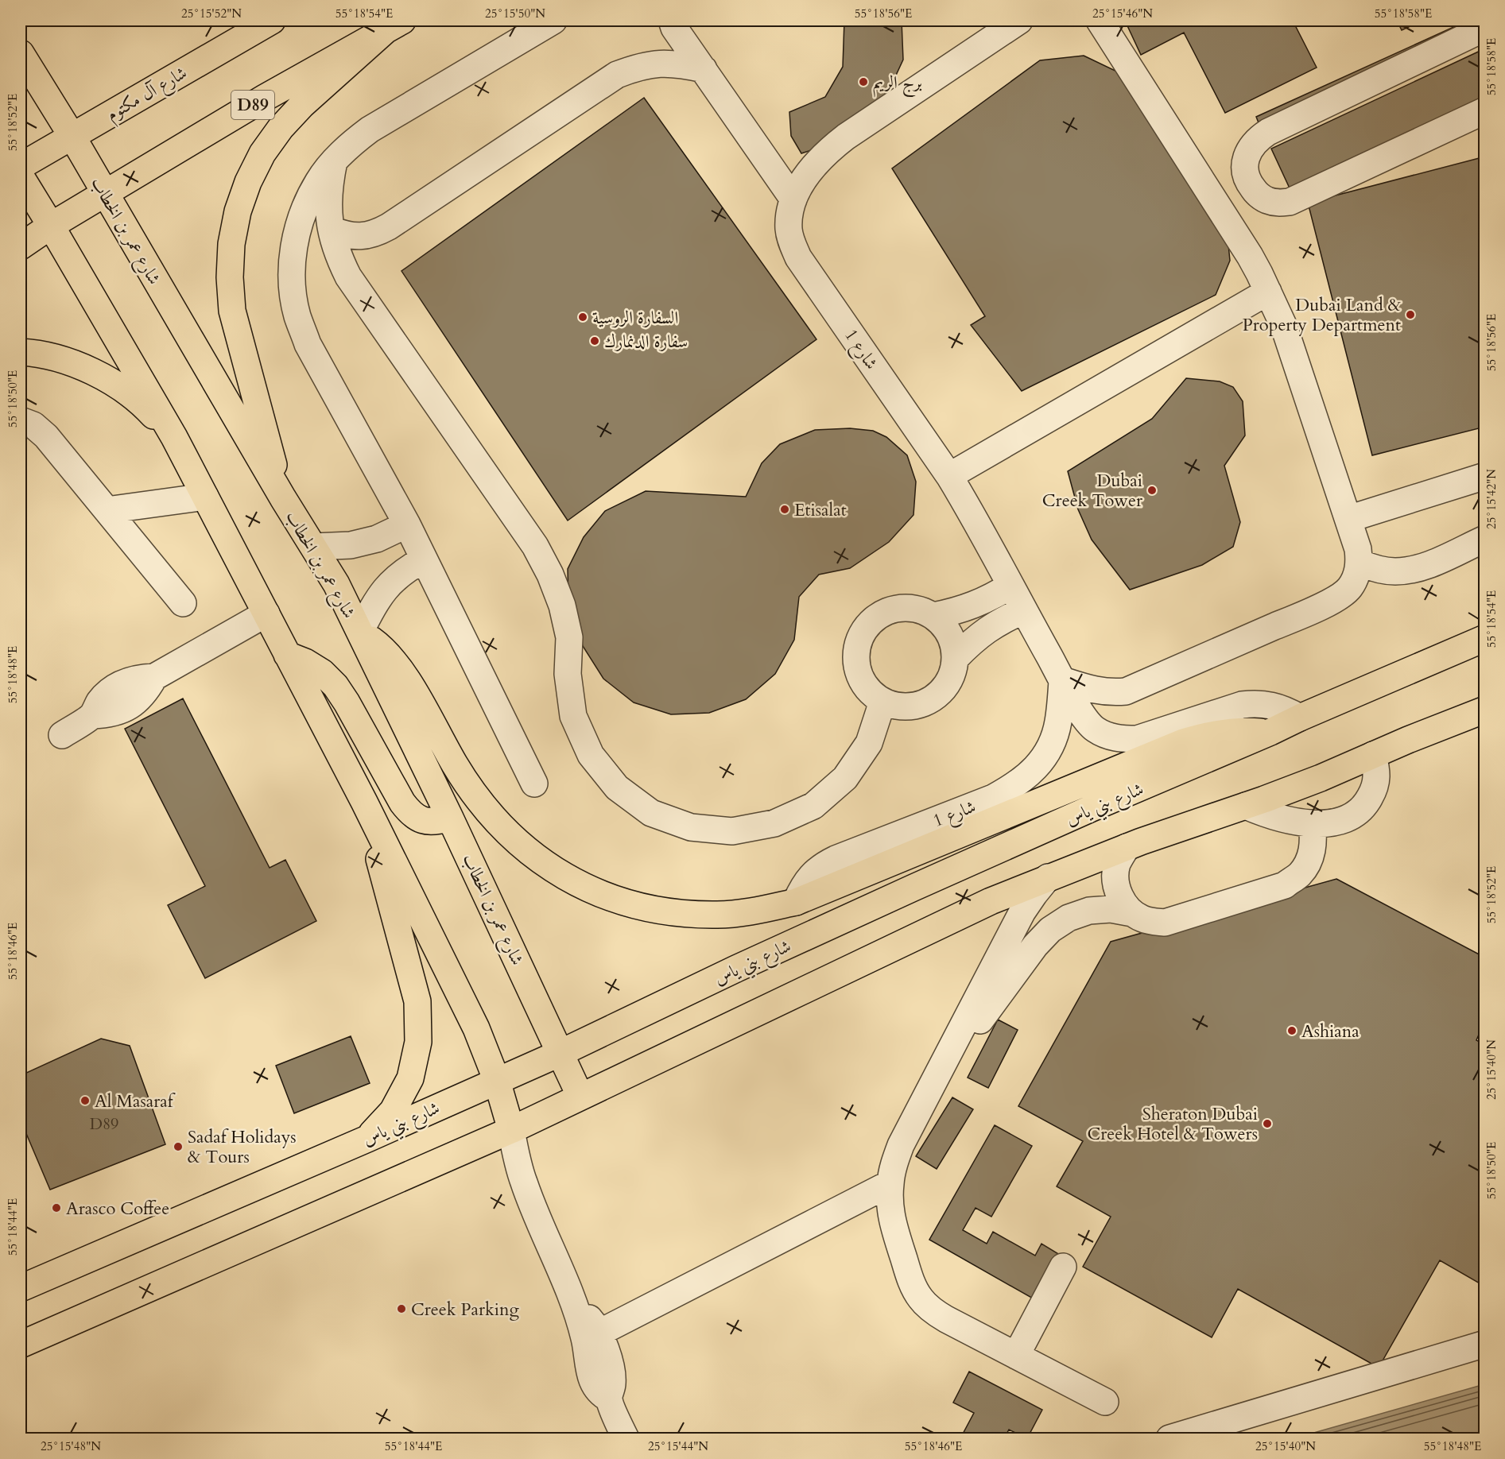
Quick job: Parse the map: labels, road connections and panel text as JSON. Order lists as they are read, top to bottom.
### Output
{
  "streets": {
    "main road": [
      "شارع آل مكتوم",
      "D89",
      "شارع عمر بن الخطاب",
      "شارع بني ياس"
    ],
    "street": ["شارع 1"]
  },
  "crossings": [
    ["شارع آل مكتوم", "شارع عمر بن الخطاب"],
    ["D89", "شارع عمر بن الخطاب"],
    ["شارع عمر بن الخطاب", "شارع بني ياس"],
    ["شارع 1", "شارع بني ياس"]
  ],
  "places": [
    "برج الريم",
    "Dubai Land & Property Department",
    "السفارة الروسية",
    "سفارة الدنمارك",
    "Dubai Creek Tower",
    "Etisalat",
    "Ashiana",
    "Al Masaraf",
    "Sheraton Dubai Creek Hotel & Towers",
    "Sadaf Holidays & Tours",
    "Arasco Coffee",
    "Creek Parking"
  ],
  "house_numbers": ["D89"],
  "coordinates": [
    "25°15'52\"N",
    "55°18'54\"E",
    "25°15'50\"N",
    "55°18'56\"E",
    "25°15'46\"N",
    "55°18'58\"E",
    "55°18'52\"E",
    "55°18'50\"E",
    "25°15'42\"N",
    "55°18'48\"E",
    "55°18'46\"E",
    "25°15'40\"N",
    "55°18'44\"E",
    "25°15'48\"N",
    "25°15'44\"N"
  ]
}
